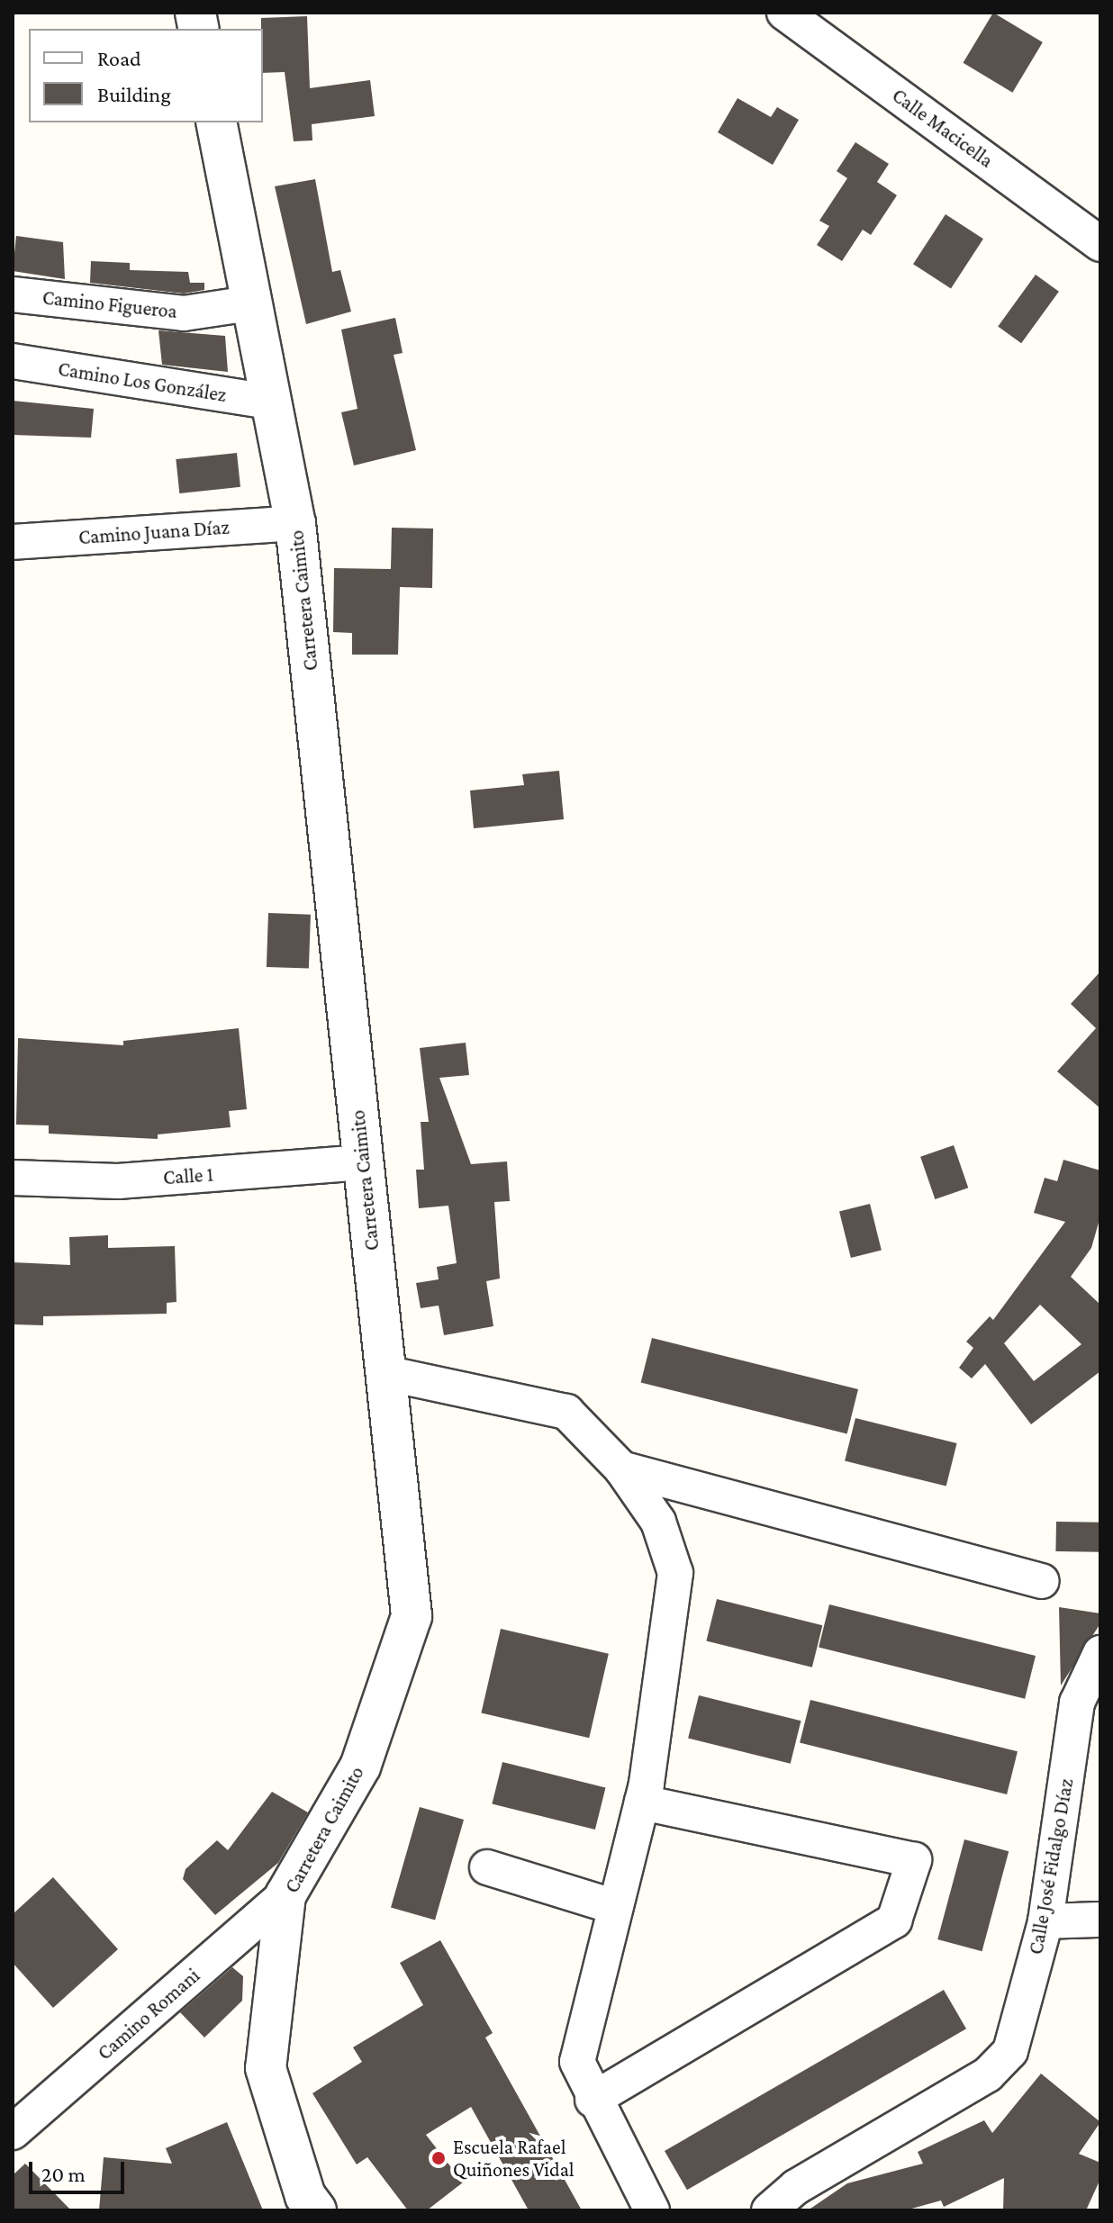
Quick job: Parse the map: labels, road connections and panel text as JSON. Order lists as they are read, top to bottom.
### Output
{
  "streets": {
    "street": [
      "Calle Macicella",
      "Camino Figueroa",
      "Camino Los González",
      "Camino Juana Díaz",
      "Carretera Caimito",
      "Calle 1",
      "Calle José Fidalgo Díaz",
      "Camino Romani"
    ]
  },
  "crossings": [
    ["Camino Figueroa", "Carretera Caimito"],
    ["Camino Los González", "Carretera Caimito"],
    ["Camino Juana Díaz", "Carretera Caimito"],
    ["Carretera Caimito", "Calle 1"],
    ["Carretera Caimito", "Camino Romani"]
  ],
  "places": ["Escuela Rafael Quiñones Vidal"],
  "legend": ["Road", "Building"],
  "scale_bar": "20 m"
}
